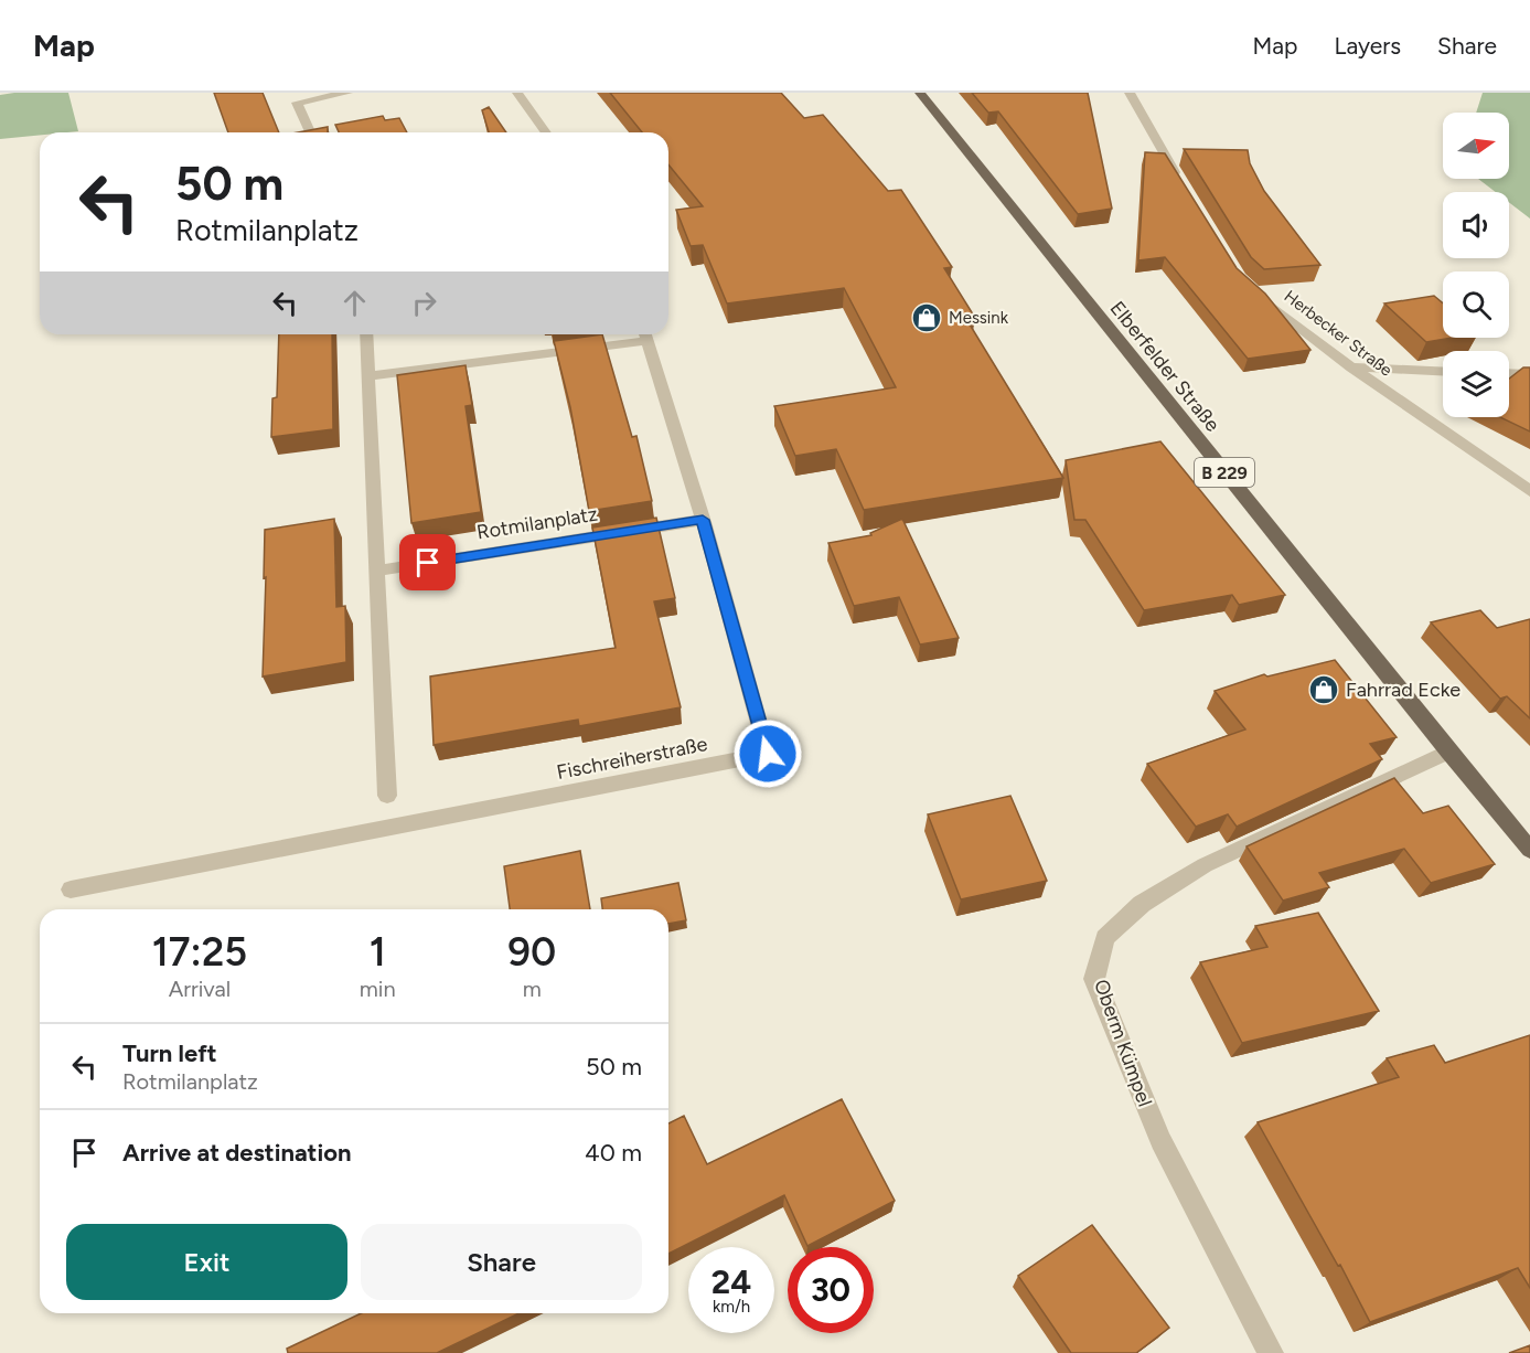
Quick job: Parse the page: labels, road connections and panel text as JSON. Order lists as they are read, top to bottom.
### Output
{
  "streets": {
    "main road": ["Elberfelder Straße", "B 229"],
    "street": [
      "Herbecker Straße",
      "Rotmilanplatz",
      "Fischreiherstraße",
      "Oberm Kümpel"
    ]
  },
  "crossings": [
    ["Elberfelder Straße", "Oberm Kümpel"],
    ["Rotmilanplatz", "Fischreiherstraße"]
  ],
  "places": {
    "shop": ["Messink", "Fahrrad Ecke"]
  },
  "north": "right",
  "page": {
    "header": "Map",
    "nav": ["Map", "Layers", "Share"],
    "turn": ["50 m", "Rotmilanplatz"],
    "eta": [
      "17:25",
      "Arrival",
      "1",
      "min",
      "90",
      "m"
    ],
    "list": [
      {
        "name": "Turn left",
        "note": "Rotmilanplatz",
        "value": "50 m"
      },
      {
        "name": "Arrive at destination",
        "value": "40 m"
      }
    ],
    "buttons": ["Exit", "Share"],
    "speed": "24 km/h",
    "limit": "30"
  }
}
